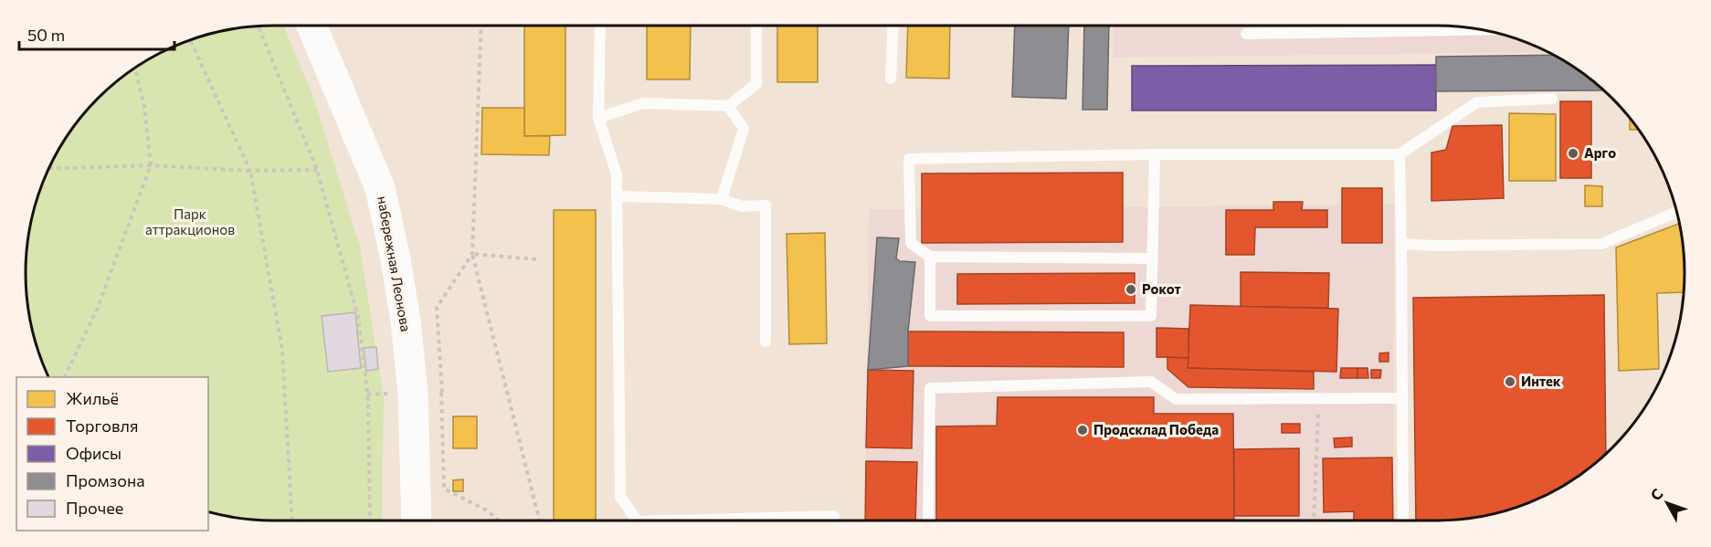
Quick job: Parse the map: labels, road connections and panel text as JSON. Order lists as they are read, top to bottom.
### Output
{
  "streets": {
    "main road": ["набережная Леонова"]
  },
  "parks": ["Парк аттракционов"],
  "places": [
    "Арго",
    "Рокот",
    "Интек",
    "Продсклад Победа"
  ],
  "legend": [
    "Жильё",
    "Торговля",
    "Офисы",
    "Промзона",
    "Прочее"
  ],
  "scale_bar": "50 m",
  "north": "top left"
}
